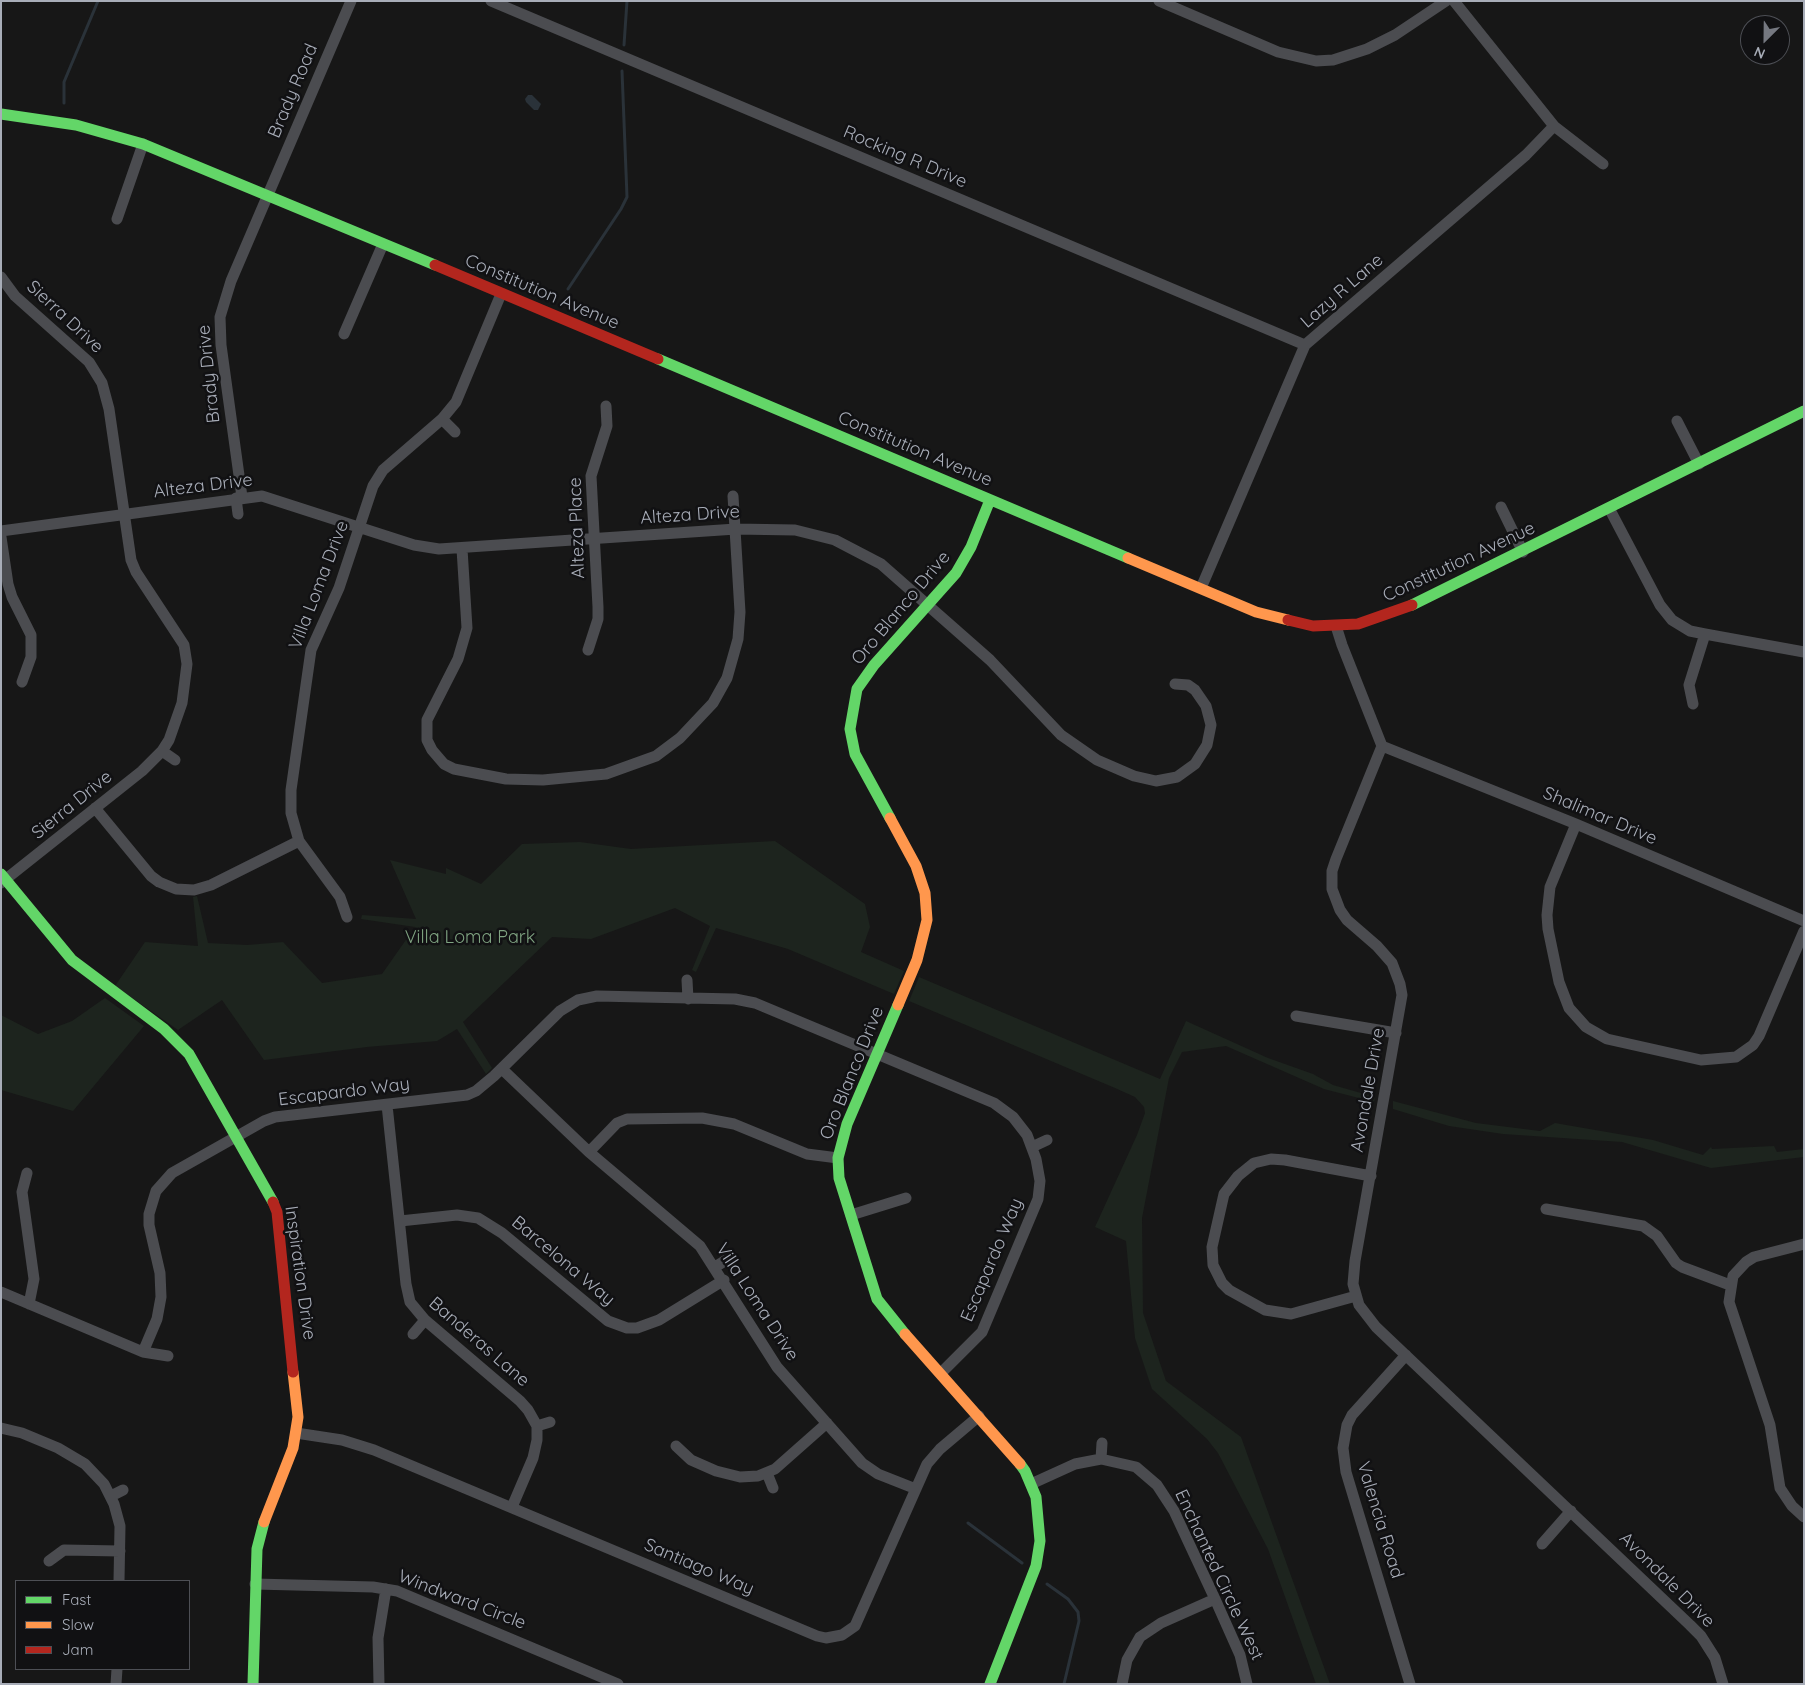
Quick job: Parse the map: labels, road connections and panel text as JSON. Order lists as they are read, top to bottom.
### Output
{
  "streets": {
    "street": [
      "Brady Road",
      "Rocking R Drive",
      "Lazy R Lane",
      "Constitution Avenue",
      "Sierra Drive",
      "Brady Drive",
      "Alteza Drive",
      "Alteza Place",
      "Villa Loma Drive",
      "Oro Blanco Drive",
      "Shalimar Drive",
      "Avondale Drive",
      "Escapardo Way",
      "Barcelona Way",
      "Inspiration Drive",
      "Banderas Lane",
      "Valencia Road",
      "Santiago Way",
      "Enchanted Circle West",
      "Windward Circle"
    ]
  },
  "crossings": [
    ["Brady Road", "Constitution Avenue"],
    ["Brady Road", "Brady Drive"],
    ["Rocking R Drive", "Lazy R Lane"],
    ["Lazy R Lane", "Constitution Avenue"],
    ["Constitution Avenue", "Brady Drive"],
    ["Constitution Avenue", "Villa Loma Drive"],
    ["Constitution Avenue", "Oro Blanco Drive"],
    ["Sierra Drive", "Alteza Drive"],
    ["Sierra Drive", "Inspiration Drive"],
    ["Brady Drive", "Alteza Drive"],
    ["Alteza Drive", "Alteza Place"],
    ["Alteza Drive", "Villa Loma Drive"],
    ["Alteza Drive", "Oro Blanco Drive"],
    ["Villa Loma Drive", "Escapardo Way"],
    ["Villa Loma Drive", "Barcelona Way"],
    ["Villa Loma Drive", "Santiago Way"],
    ["Oro Blanco Drive", "Escapardo Way"],
    ["Oro Blanco Drive", "Santiago Way"],
    ["Oro Blanco Drive", "Enchanted Circle West"],
    ["Shalimar Drive", "Avondale Drive"],
    ["Avondale Drive", "Valencia Road"],
    ["Escapardo Way", "Inspiration Drive"],
    ["Escapardo Way", "Banderas Lane"],
    ["Barcelona Way", "Banderas Lane"],
    ["Inspiration Drive", "Santiago Way"],
    ["Inspiration Drive", "Windward Circle"]
  ],
  "parks": ["Villa Loma Park"],
  "legend": ["Fast", "Slow", "Jam"],
  "north": "bottom left"
}
